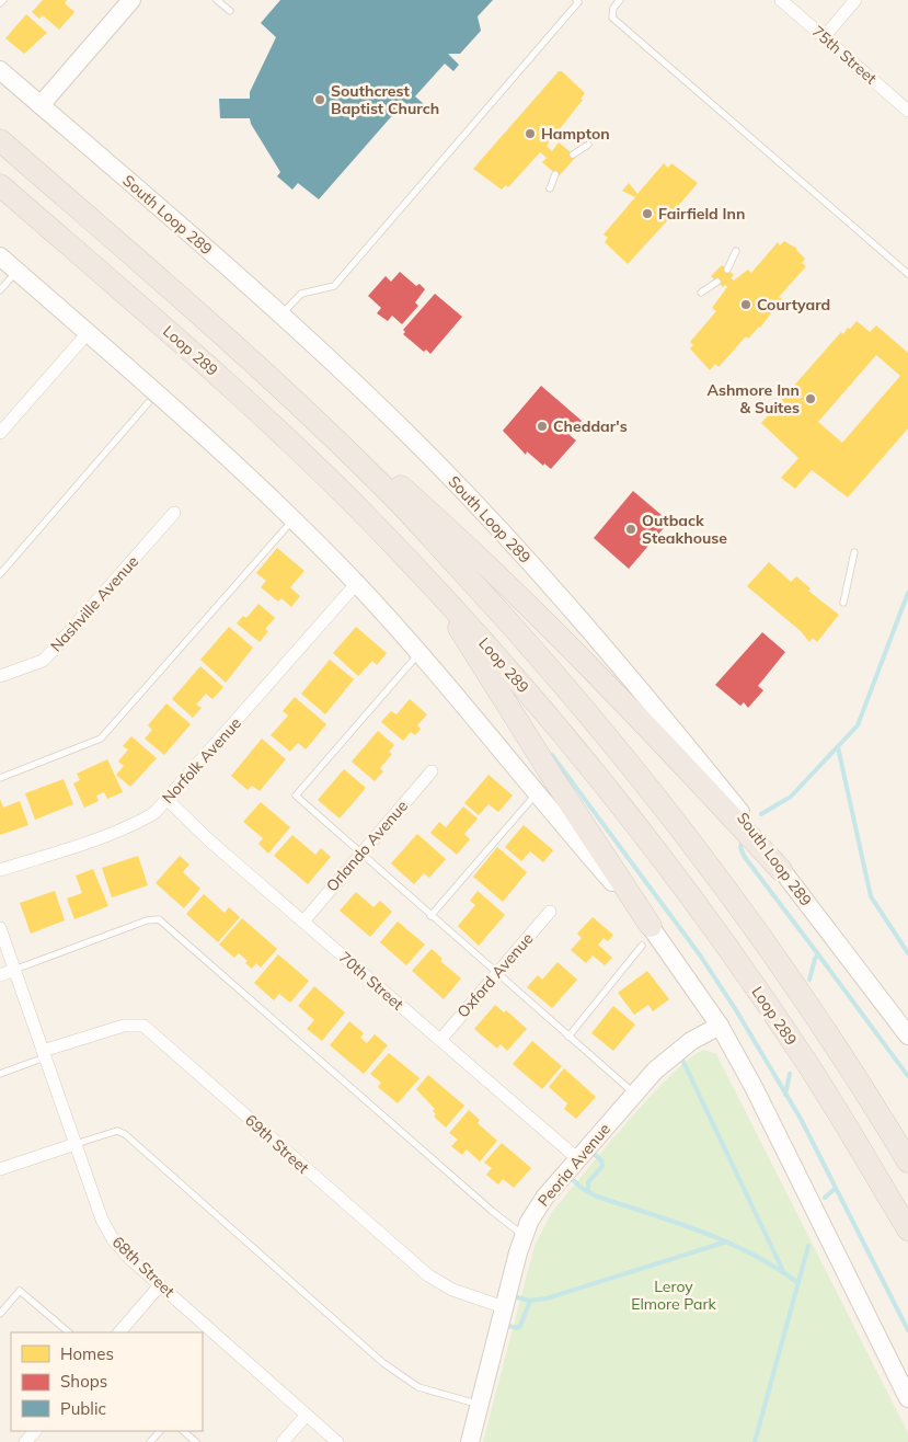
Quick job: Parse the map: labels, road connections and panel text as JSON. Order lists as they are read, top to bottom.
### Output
{
  "streets": {
    "highway": ["Loop 289"],
    "main road": ["South Loop 289", "Peoria Avenue"],
    "street": [
      "75th Street",
      "Nashville Avenue",
      "Norfolk Avenue",
      "Orlando Avenue",
      "Oxford Avenue",
      "70th Street",
      "69th Street",
      "68th Street"
    ]
  },
  "crossings": [
    ["Norfolk Avenue", "70th Street"],
    ["Orlando Avenue", "70th Street"],
    ["Oxford Avenue", "70th Street"],
    ["70th Street", "Peoria Avenue"],
    ["69th Street", "Peoria Avenue"],
    ["69th Street", "68th Street"]
  ],
  "parks": ["Leroy Elmore Park"],
  "places": [
    "Southcrest Baptist Church",
    "Hampton",
    "Fairfield Inn",
    "Courtyard",
    "Ashmore Inn & Suites",
    "Cheddar's",
    "Outback Steakhouse"
  ],
  "legend": ["Homes", "Shops", "Public"]
}
